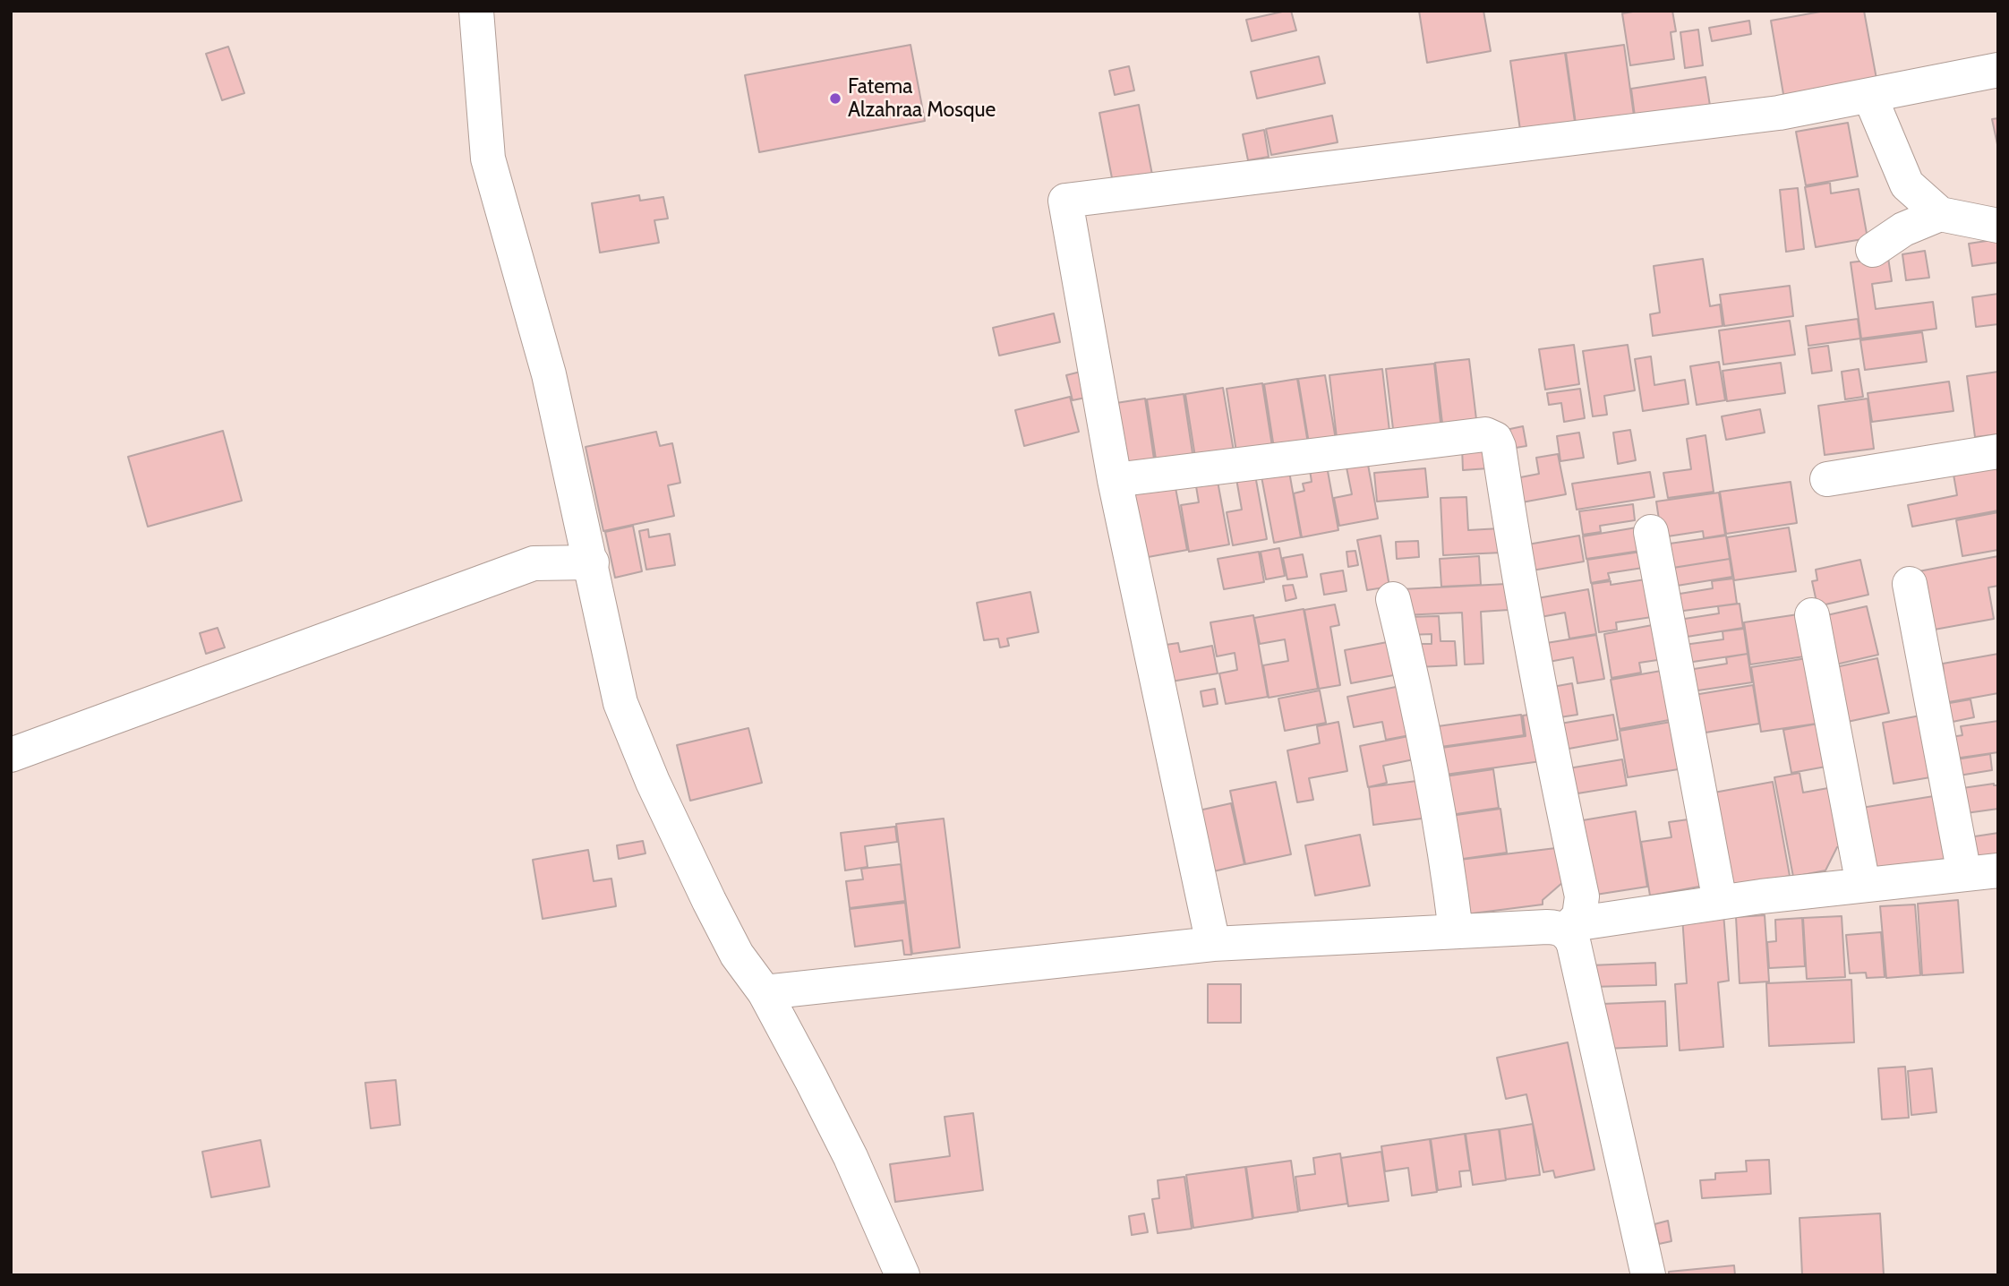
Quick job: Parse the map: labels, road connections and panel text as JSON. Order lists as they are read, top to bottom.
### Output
{
  "places": ["Fatema Alzahraa Mosque"]
}
